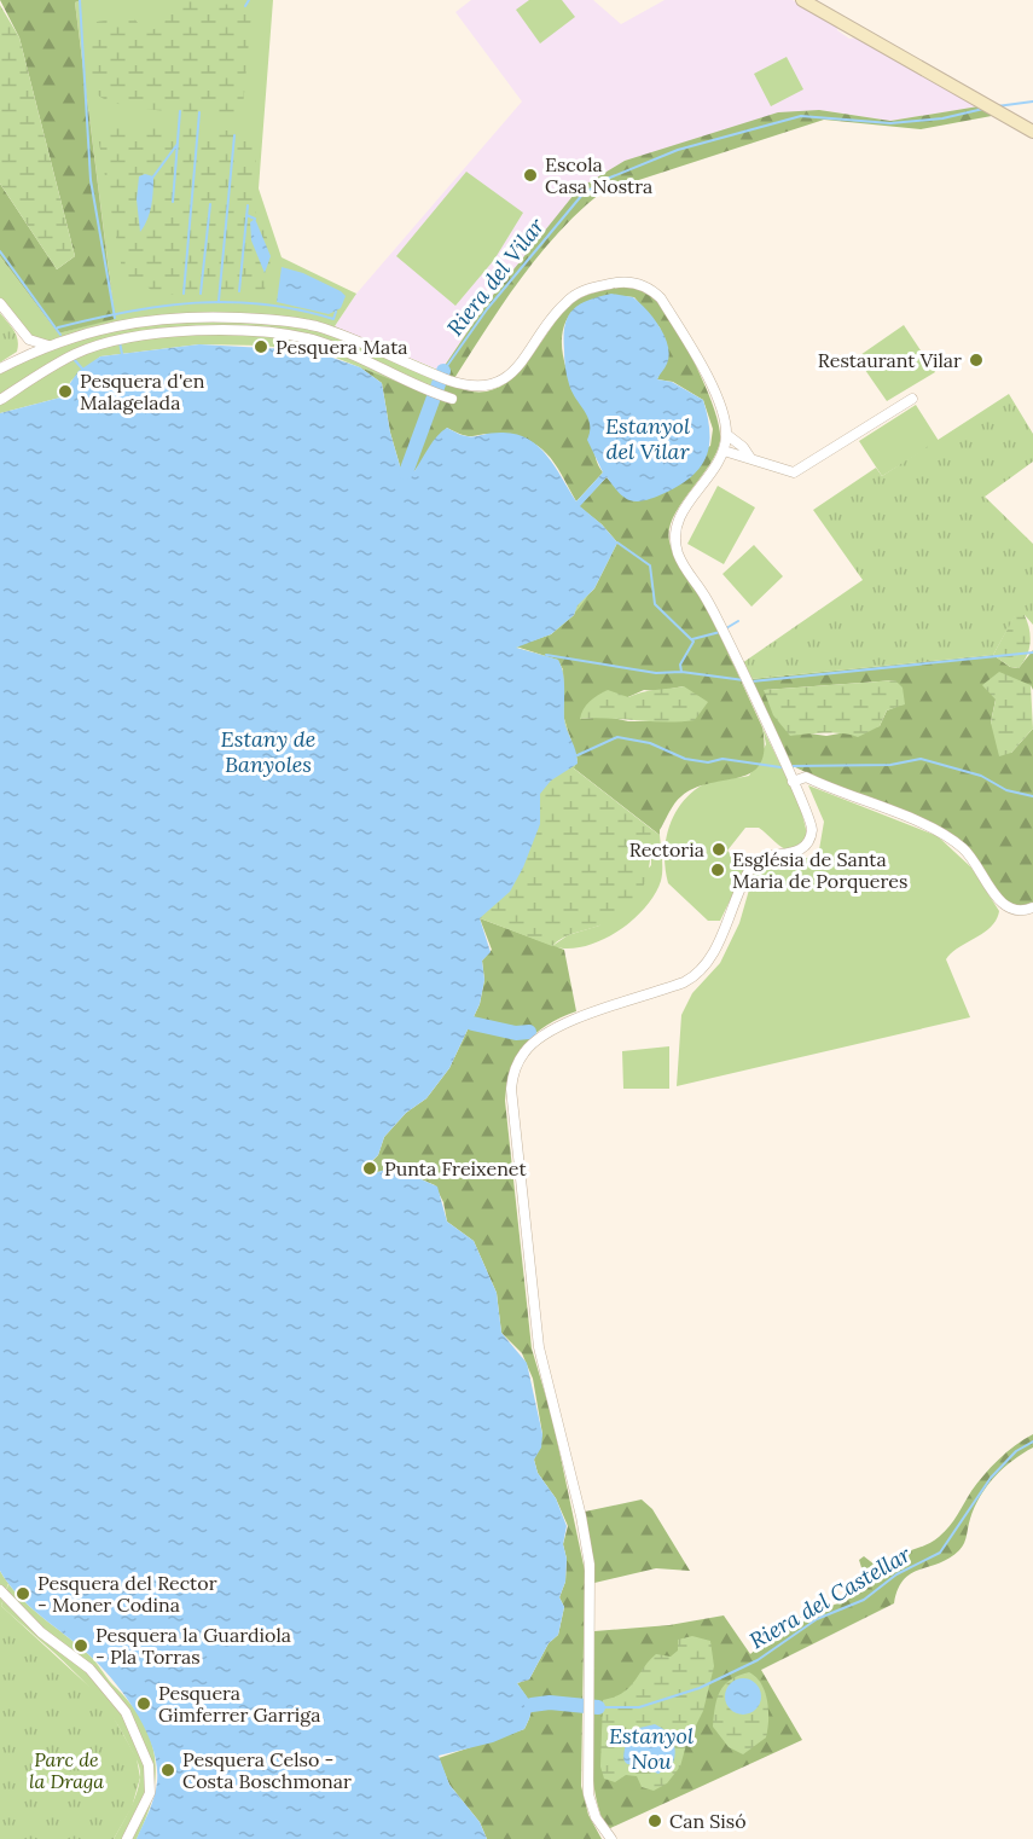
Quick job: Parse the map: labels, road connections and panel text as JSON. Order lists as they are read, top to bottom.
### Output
{
  "water": [
    "Riera del Vilar",
    "Estanyol del Vilar",
    "Estany de Banyoles",
    "Riera del Castellar",
    "Estanyol Nou"
  ],
  "parks": ["Parc de la Draga"],
  "places": [
    "Escola Casa Nostra",
    "Pesquera Mata",
    "Restaurant Vilar",
    "Pesquera d'en Malagelada",
    "Rectoria",
    "Església de Santa Maria de Porqueres",
    "Punta Freixenet",
    "Pesquera del Rector - Moner Codina",
    "Pesquera la Guardiola - Pla Torras",
    "Pesquera Gimferrer Garriga",
    "Pesquera Celso - Costa Boschmonar",
    "Can Sisó"
  ]
}
